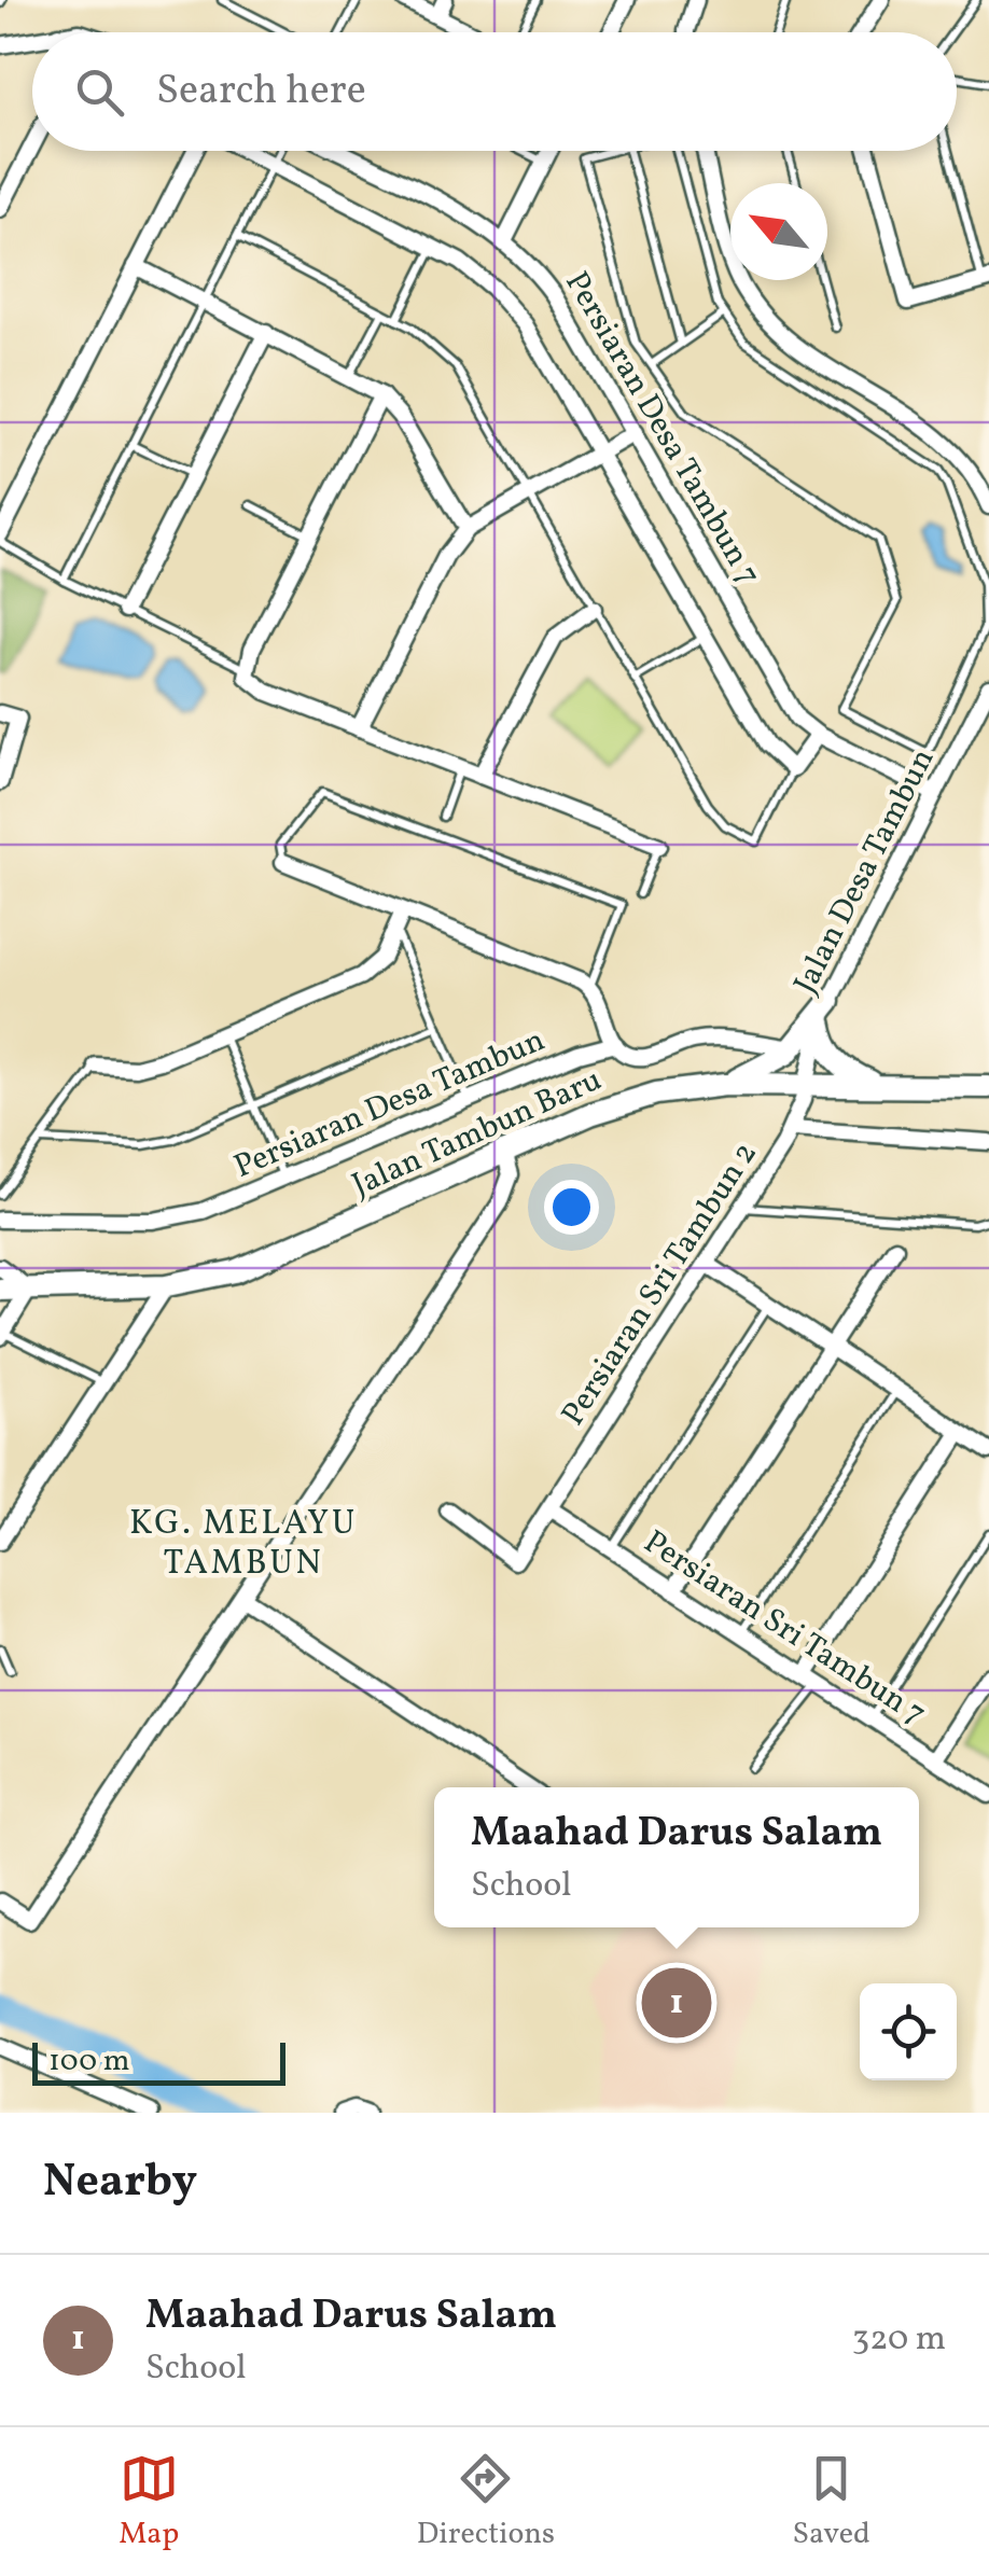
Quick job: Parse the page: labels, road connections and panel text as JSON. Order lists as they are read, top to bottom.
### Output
{
  "streets": {
    "main road": ["Jalan Tambun Baru"],
    "street": [
      "Persiaran Desa Tambun 7",
      "Jalan Desa Tambun",
      "Persiaran Desa Tambun",
      "Persiaran Sri Tambun 2",
      "Persiaran Sri Tambun 7"
    ]
  },
  "crossings": [
    ["Persiaran Desa Tambun 7", "Jalan Desa Tambun"],
    ["Jalan Desa Tambun", "Jalan Tambun Baru"],
    ["Jalan Desa Tambun", "Persiaran Sri Tambun 2"],
    ["Jalan Tambun Baru", "Persiaran Sri Tambun 2"],
    ["Persiaran Sri Tambun 2", "Persiaran Sri Tambun 7"]
  ],
  "districts": ["KG. MELAYU TAMBUN"],
  "scale_bar": "100 m",
  "north": "top left",
  "page": {
    "search": "Search here",
    "popup": ["Maahad Darus Salam", "School"],
    "pins": "1",
    "scale": "100 m",
    "heading": "Nearby",
    "list": [
      {
        "mark": "1",
        "name": "Maahad Darus Salam",
        "note": "School",
        "value": "320 m"
      }
    ],
    "nav": ["Map", "Directions", "Saved"]
  }
}
